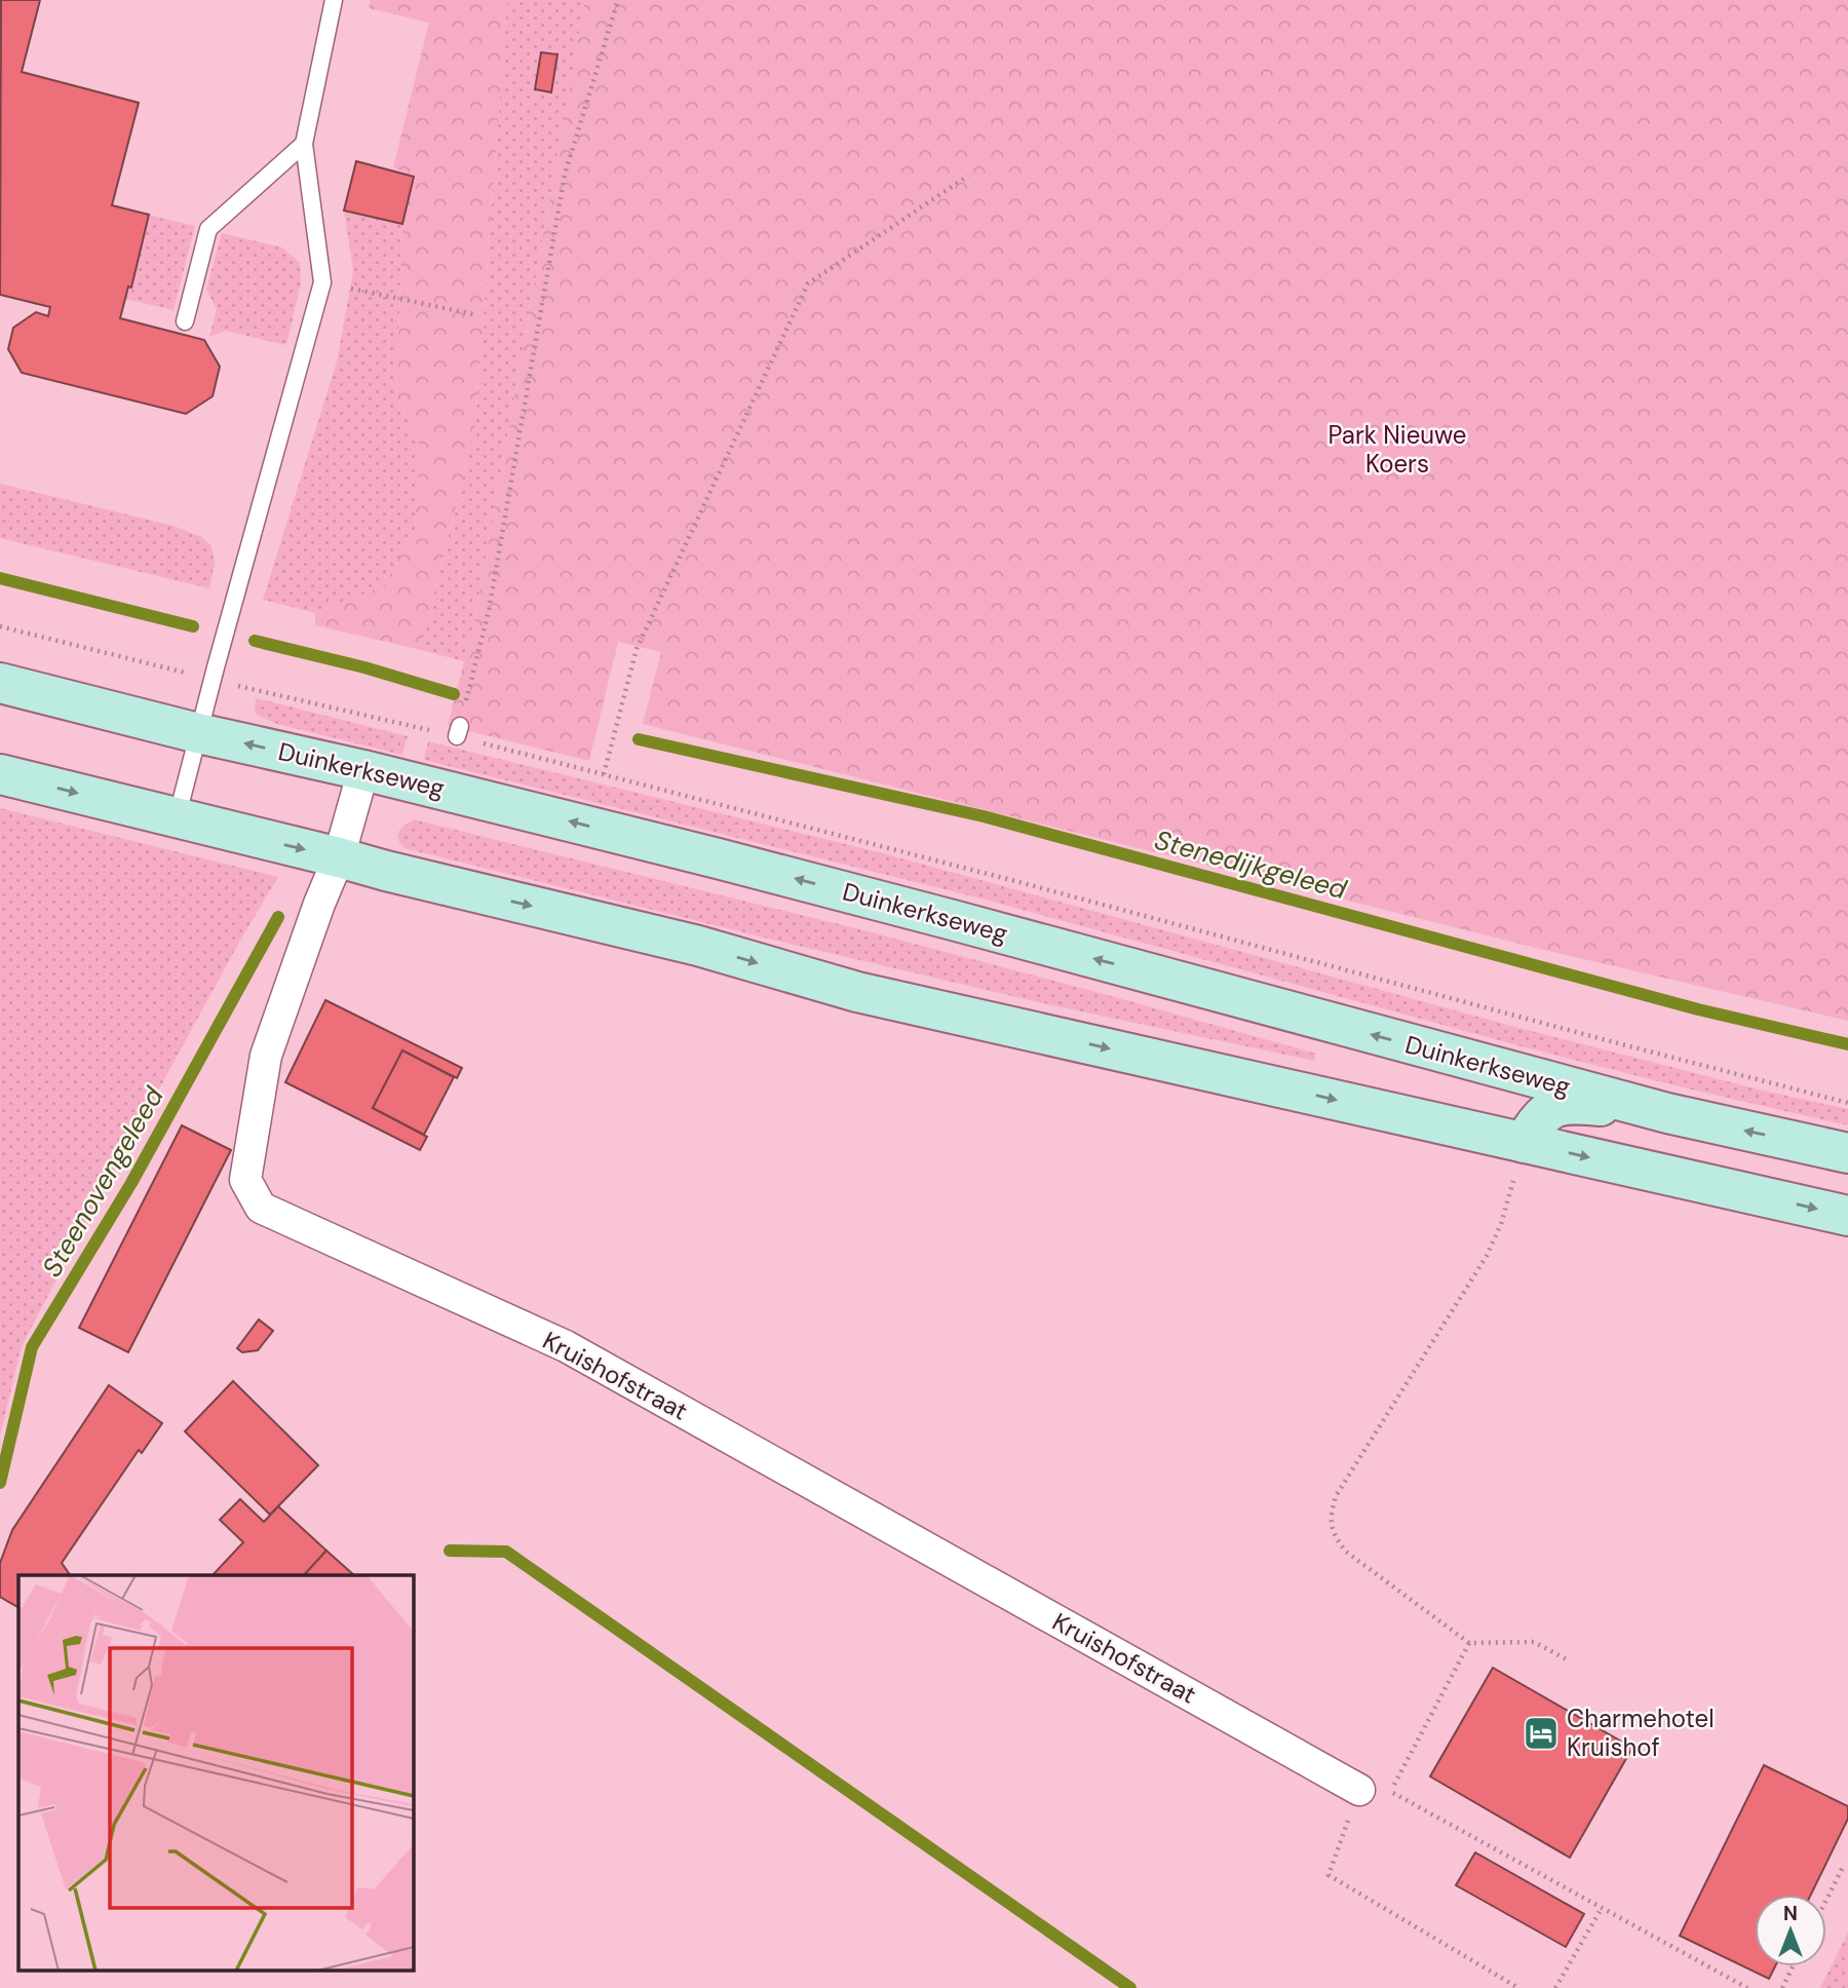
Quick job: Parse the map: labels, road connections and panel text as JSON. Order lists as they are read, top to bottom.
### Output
{
  "streets": {
    "main road": ["Duinkerkseweg"],
    "street": ["Kruishofstraat"]
  },
  "crossings": [
    ["Duinkerkseweg", "Kruishofstraat"]
  ],
  "water": ["Stenedijkgeleed", "Steenovengeleed"],
  "parks": ["Park Nieuwe Koers"],
  "places": {
    "hotel": ["Charmehotel Kruishof"]
  },
  "north": "top"
}
